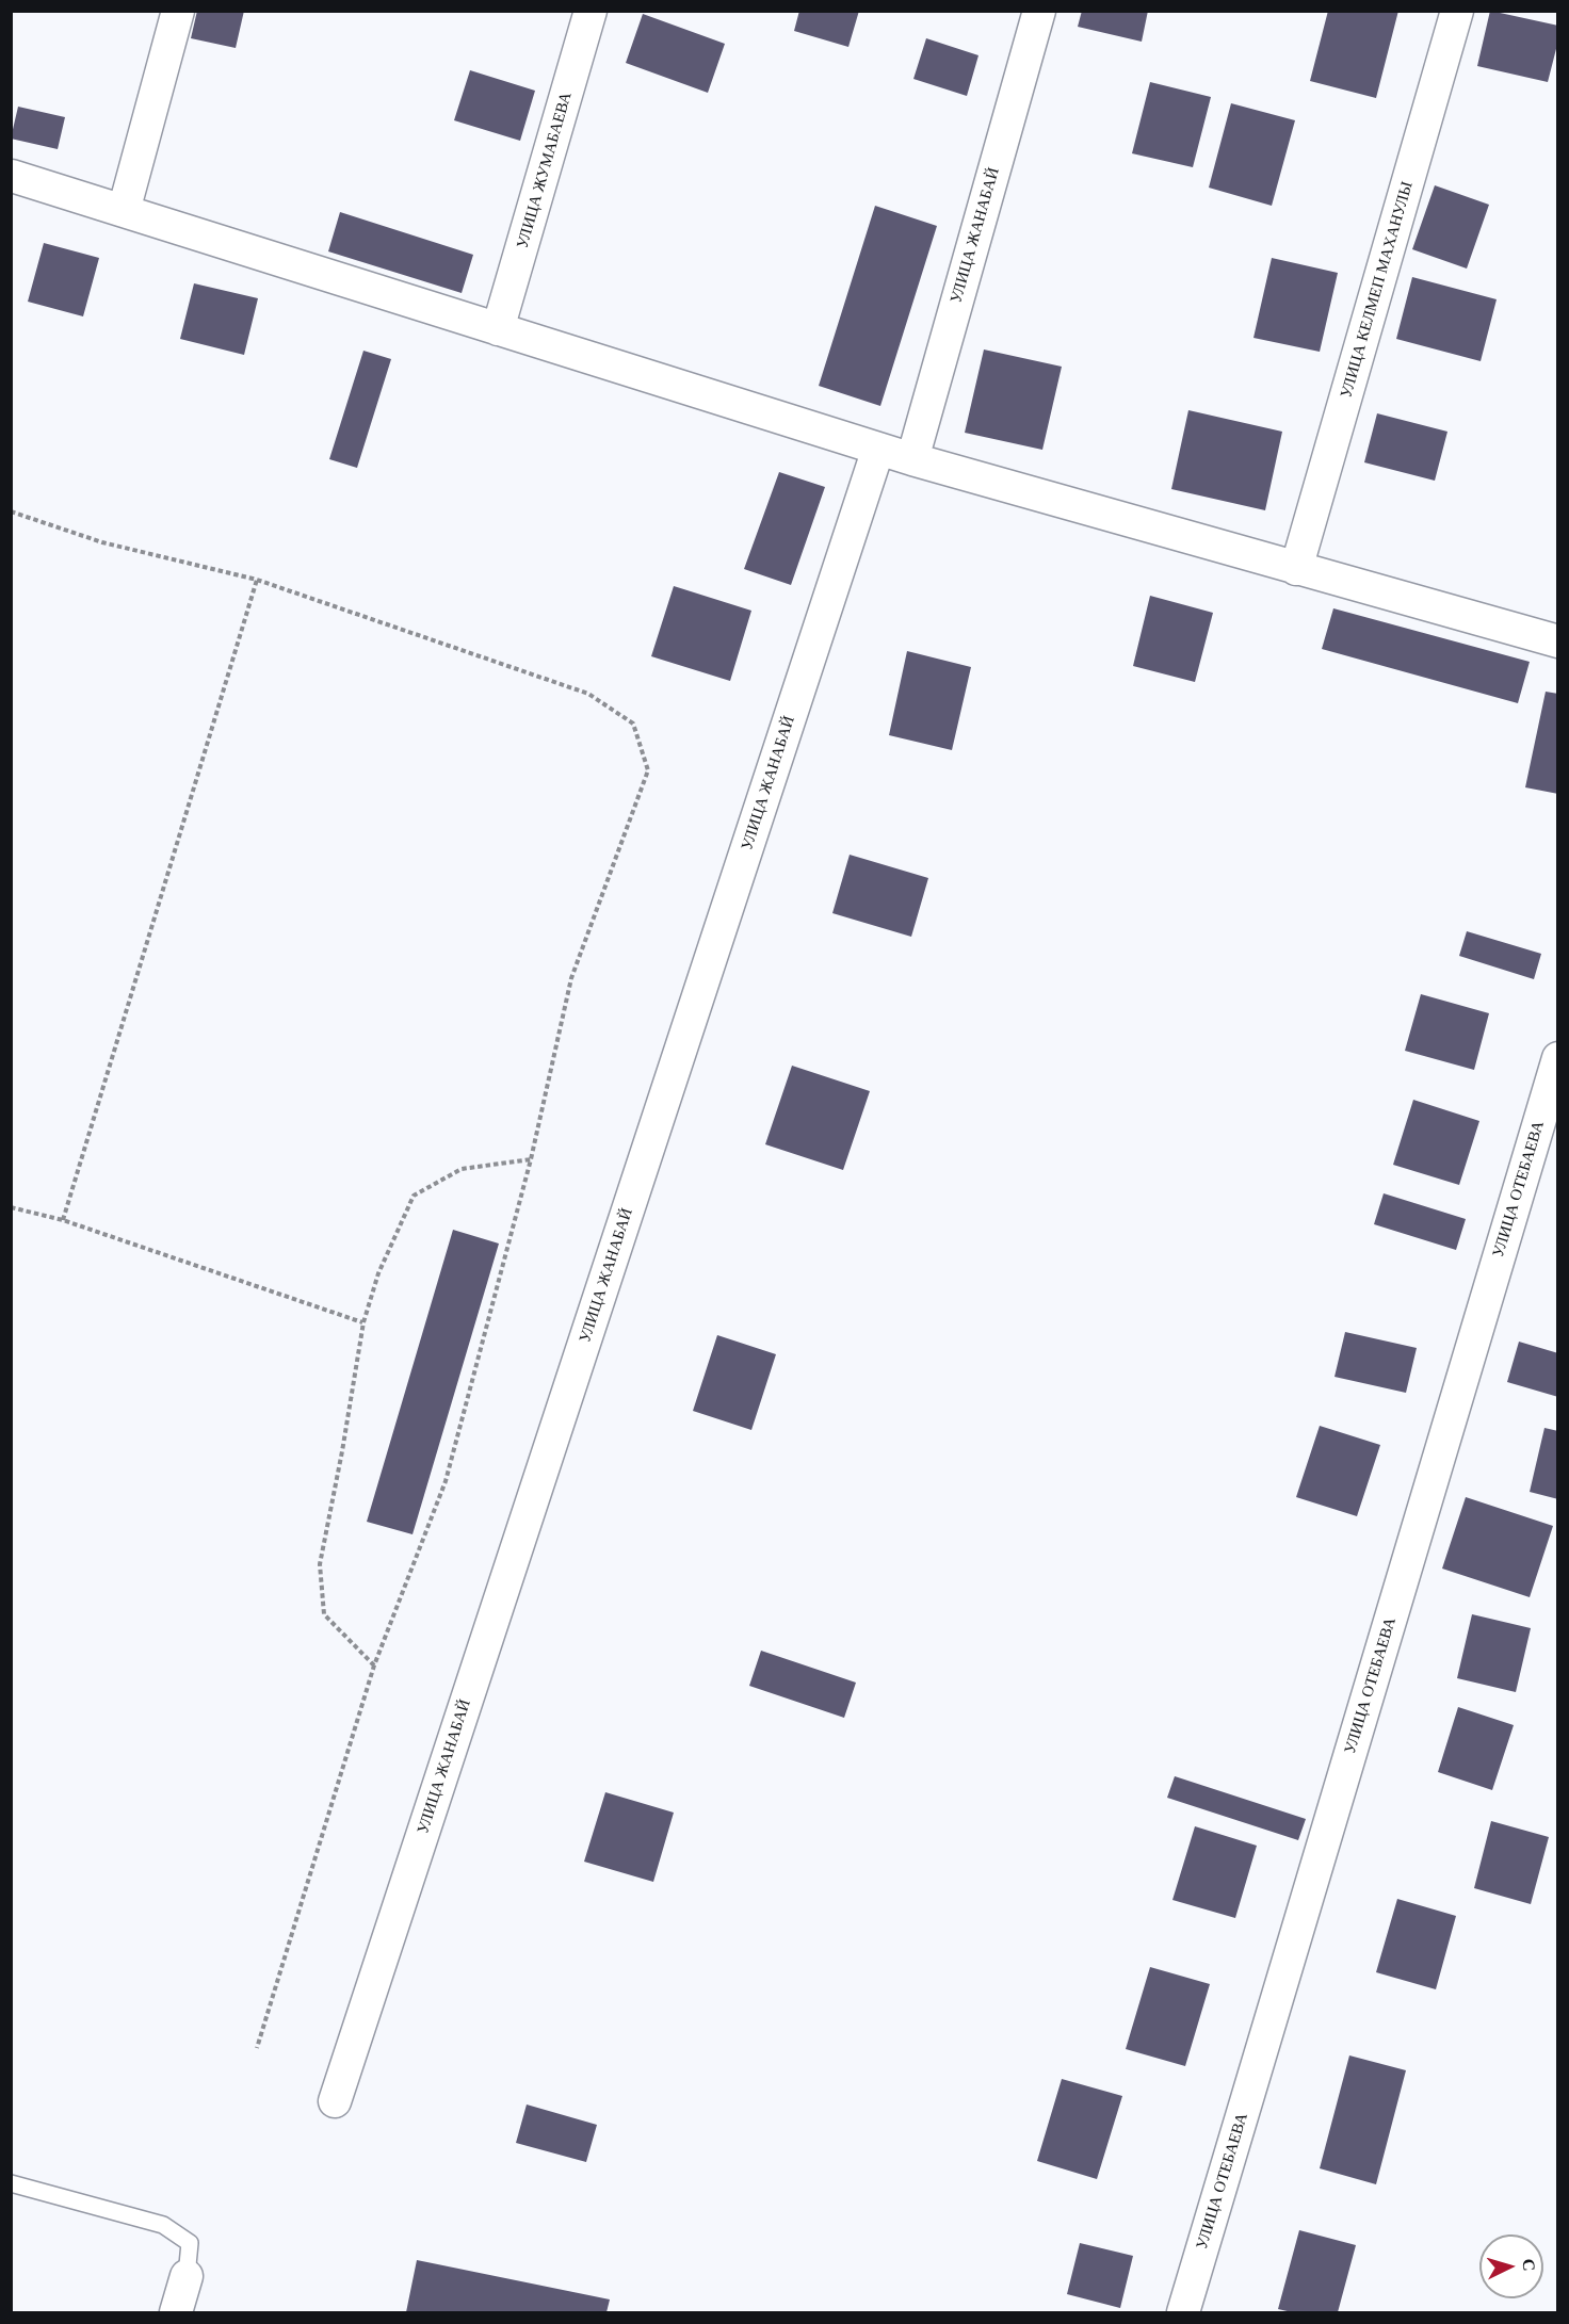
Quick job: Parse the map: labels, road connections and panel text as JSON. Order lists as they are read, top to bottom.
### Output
{
  "streets": {
    "street": [
      "УЛИЦА ЖУМАБАЕВА",
      "УЛИЦА ЖАНАБАЙ",
      "УЛИЦА КЕЛМЕП МАХАНУЛЫ",
      "УЛИЦА ОТЕБАЕВА"
    ]
  },
  "north": "right"
}
